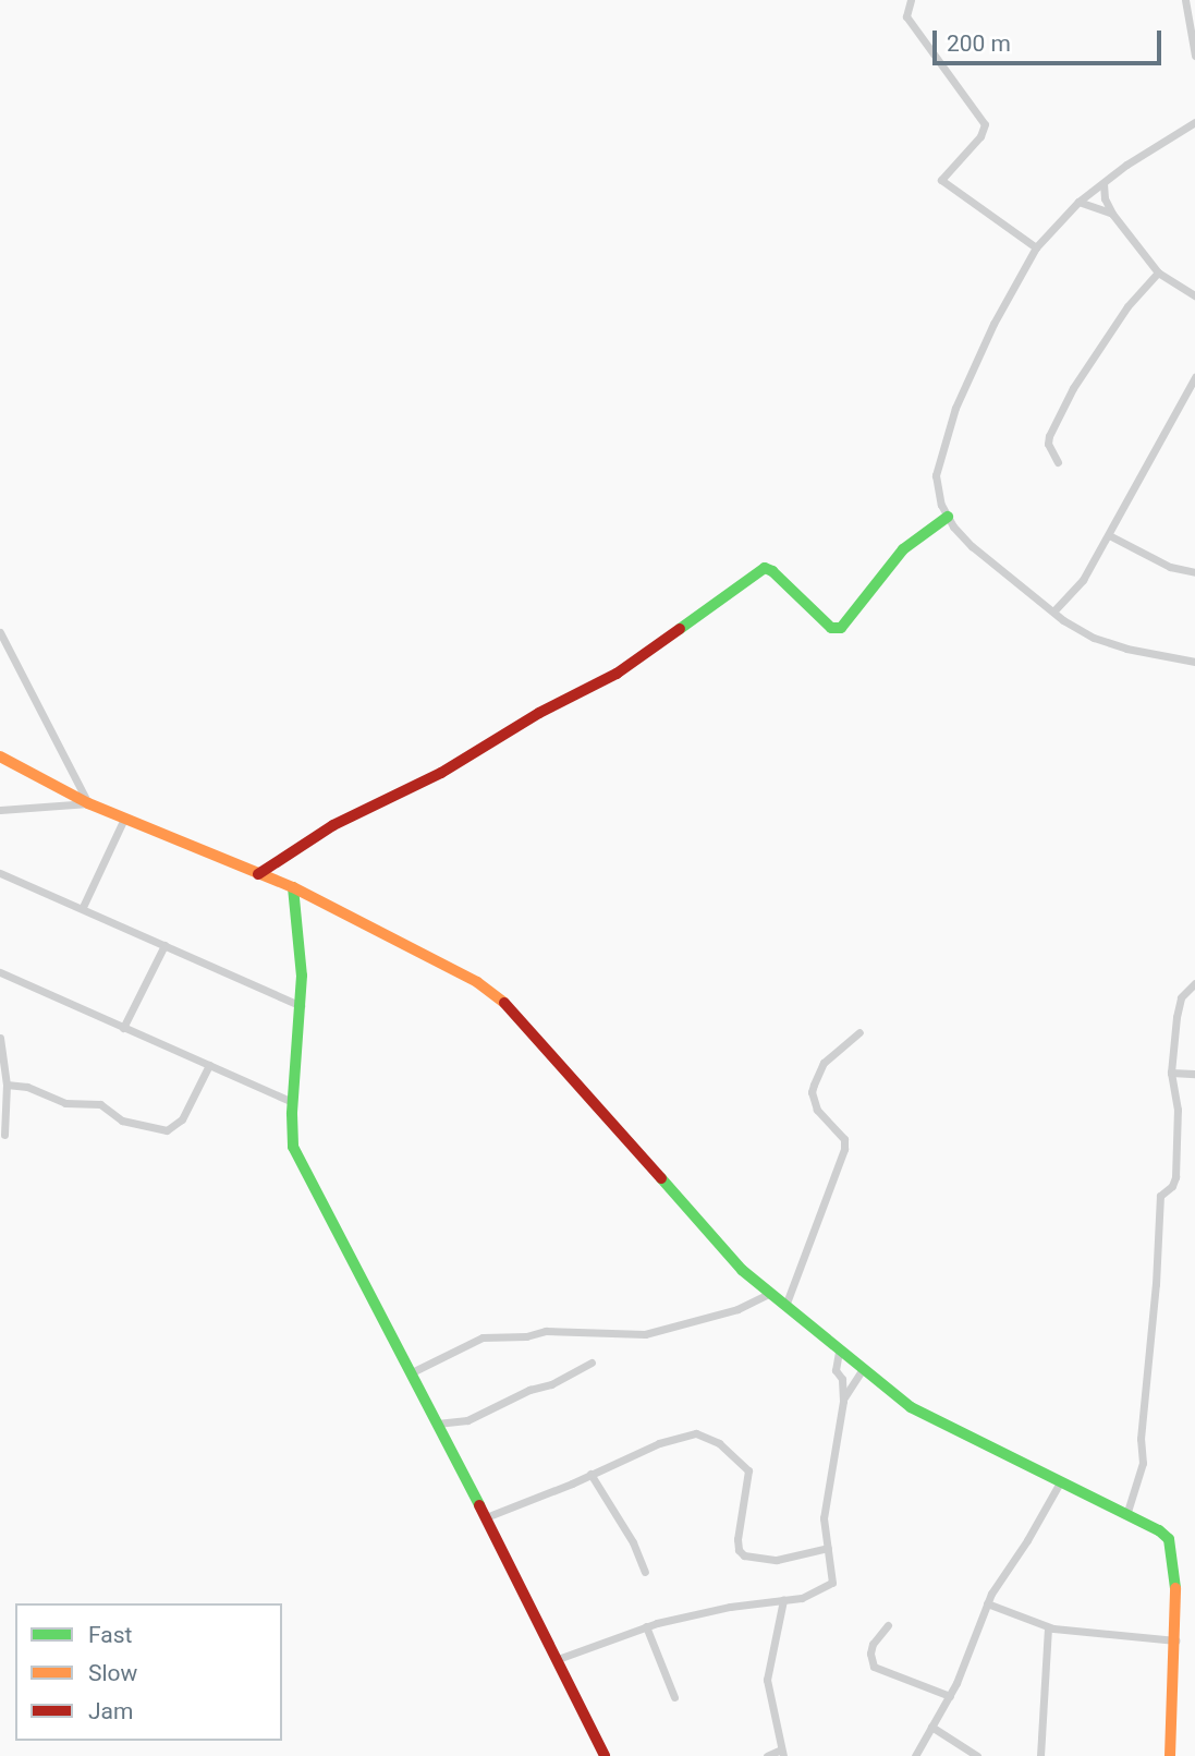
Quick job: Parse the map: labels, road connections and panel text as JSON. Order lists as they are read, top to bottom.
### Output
{
  "legend": ["Fast", "Slow", "Jam"],
  "scale_bar": "200 m"
}
